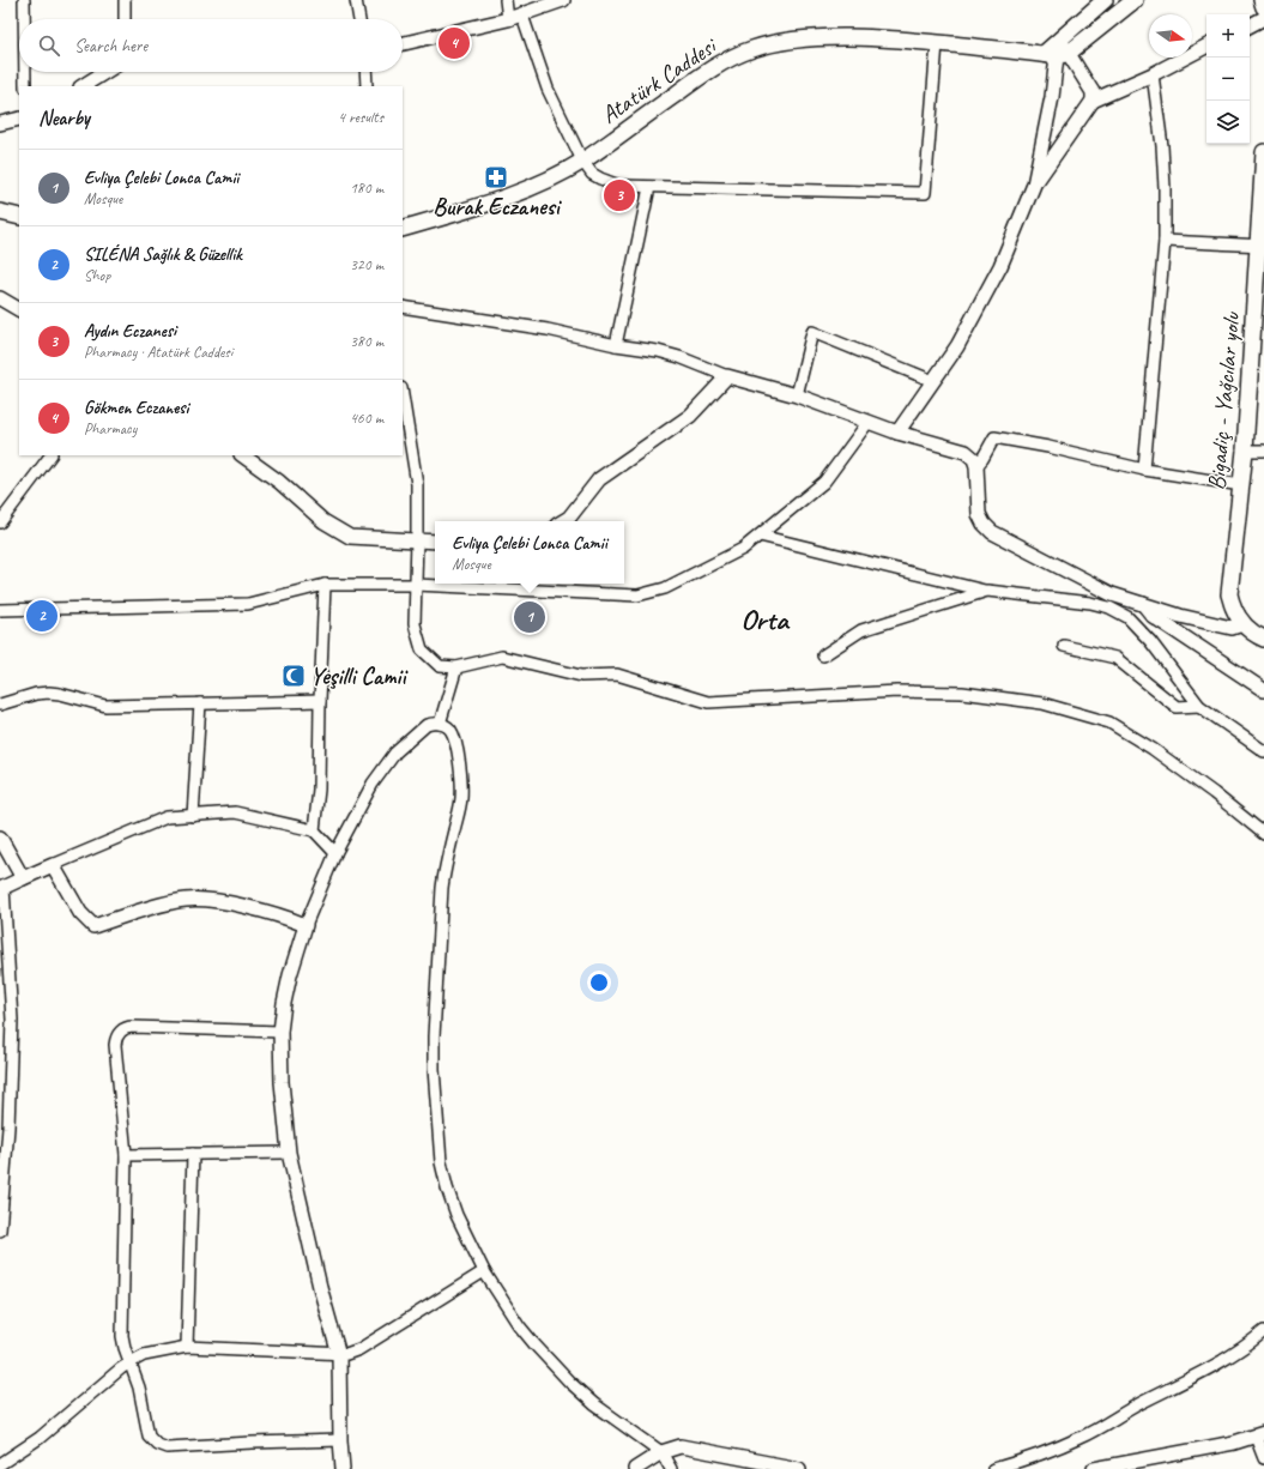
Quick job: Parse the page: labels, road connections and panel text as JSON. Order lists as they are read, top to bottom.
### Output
{
  "streets": {
    "main road": ["Atatürk Caddesi", "Bigadiç - Yağcılar yolu"]
  },
  "districts": ["Orta"],
  "places": {
    "pharmacy": ["Burak Eczanesi"],
    "mosque": ["Yeşilli Camii"]
  },
  "north": "right",
  "page": {
    "map_buttons": ["+", "−"],
    "search": "Search here",
    "pins": [
      "4",
      "3",
      "2",
      "1"
    ],
    "heading": ["Nearby", "4 results"],
    "list": [
      {
        "mark": "1",
        "name": "Evliya Çelebi Lonca Camii",
        "note": "Mosque",
        "value": "180 m"
      },
      {
        "mark": "2",
        "name": "SILÉNA Sağlık & Güzellik",
        "note": "Shop",
        "value": "320 m"
      },
      {
        "mark": "3",
        "name": "Aydın Eczanesi",
        "note": "Pharmacy · Atatürk Caddesi",
        "value": "380 m"
      },
      {
        "mark": "4",
        "name": "Gökmen Eczanesi",
        "note": "Pharmacy",
        "value": "460 m"
      }
    ],
    "popup": ["Evliya Çelebi Lonca Camii", "Mosque"]
  }
}
